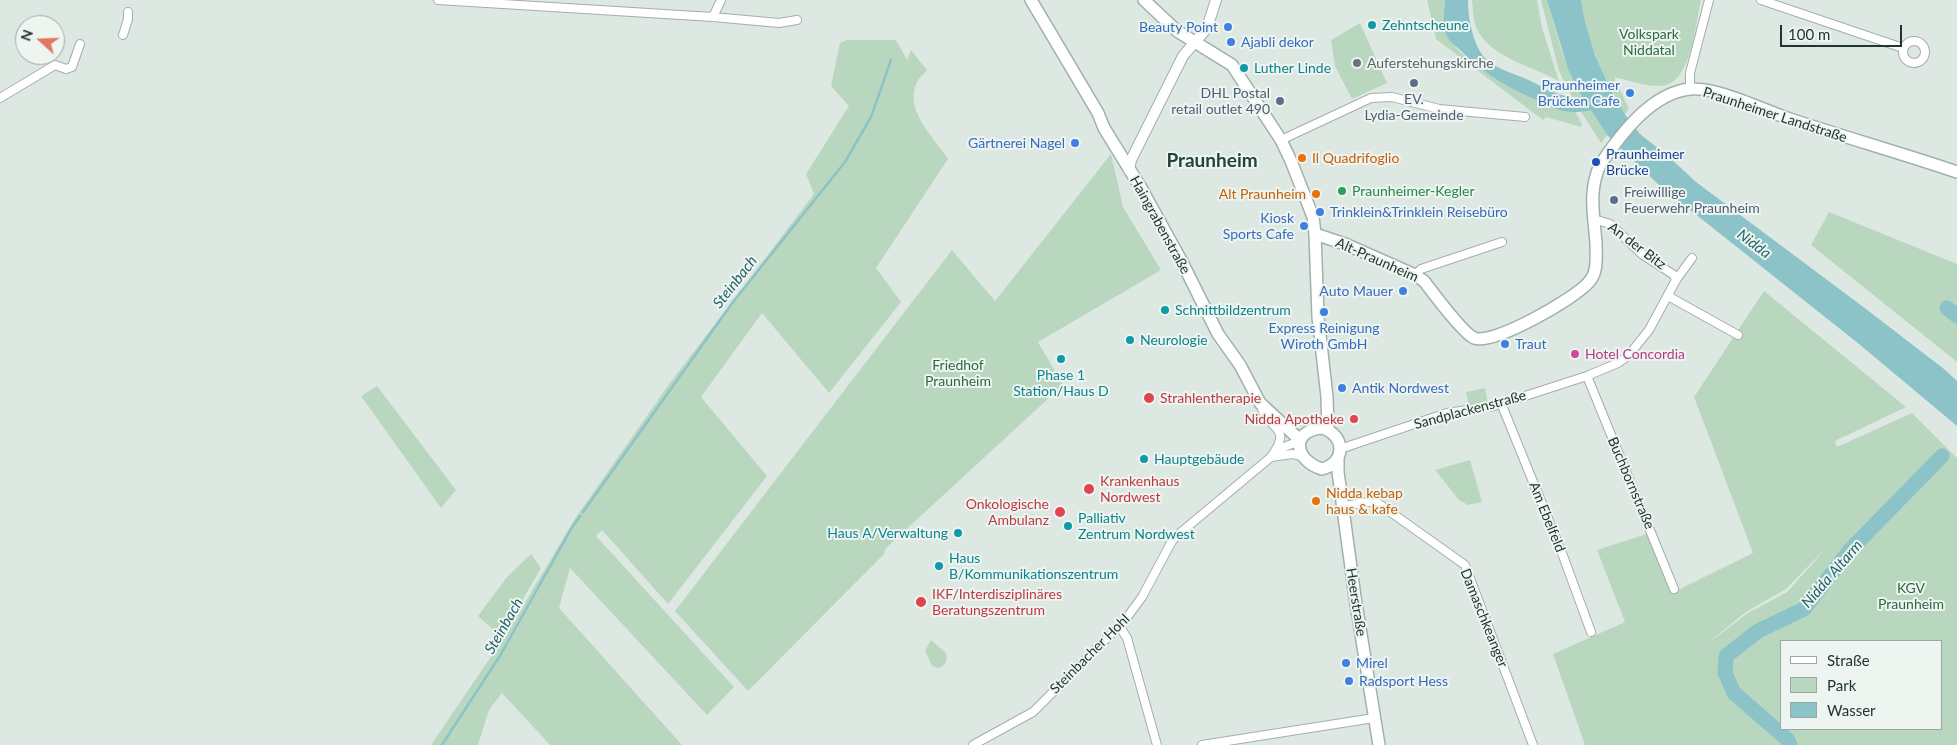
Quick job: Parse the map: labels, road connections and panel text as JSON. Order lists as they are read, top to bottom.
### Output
{
  "streets": {
    "main road": [
      "Praunheimer Landstraße",
      "Haingrabenstraße",
      "Alt-Praunheim",
      "Heerstraße"
    ],
    "street": [
      "An der Bitz",
      "Sandplackenstraße",
      "Buchbornstraße",
      "Am Ebelfeld",
      "Damaschkeanger",
      "Steinbacher Hohl"
    ]
  },
  "crossings": [
    ["Praunheimer Landstraße", "Alt-Praunheim"],
    ["Haingrabenstraße", "Sandplackenstraße"],
    ["Haingrabenstraße", "Heerstraße"],
    ["Haingrabenstraße", "Steinbacher Hohl"],
    ["An der Bitz", "Alt-Praunheim"],
    ["An der Bitz", "Sandplackenstraße"],
    ["Sandplackenstraße", "Buchbornstraße"],
    ["Sandplackenstraße", "Am Ebelfeld"],
    ["Sandplackenstraße", "Heerstraße"],
    ["Sandplackenstraße", "Steinbacher Hohl"],
    ["Heerstraße", "Damaschkeanger"],
    ["Heerstraße", "Steinbacher Hohl"]
  ],
  "districts": ["Praunheim"],
  "water": ["Nidda", "Steinbach", "Nidda Altarm"],
  "parks": ["Volkspark Niddatal", "Friedhof Praunheim", "KGV Praunheim"],
  "places": [
    "Zehntscheune",
    "Beauty Point",
    "Ajabli dekor",
    "Auferstehungskirche",
    "Luther Linde",
    "EV. Lydia-Gemeinde",
    "Praunheimer Brücken Cafe",
    "DHL Postal retail outlet 490",
    "Gärtnerei Nagel",
    "Il Quadrifoglio",
    "Praunheimer Brücke",
    "Praunheimer-Kegler",
    "Alt Praunheim",
    "Freiwillige Feuerwehr Praunheim",
    "Trinklein&Trinklein Reisebüro",
    "Kiosk Sports Cafe",
    "Auto Mauer",
    "Schnittbildzentrum",
    "Express Reinigung Wiroth GmbH",
    "Neurologie",
    "Traut",
    "Hotel Concordia",
    "Phase 1 Station/Haus D",
    "Antik Nordwest",
    "Strahlentherapie",
    "Nidda Apotheke",
    "Hauptgebäude",
    "Krankenhaus Nordwest",
    "Nidda kebap haus & kafe",
    "Onkologische Ambulanz",
    "Palliativ Zentrum Nordwest",
    "Haus A/Verwaltung",
    "Haus B/Kommunikationszentrum",
    "IKF/Interdisziplinäres Beratungszentrum",
    "Mirel",
    "Radsport Hess"
  ],
  "legend": ["Straße", "Park", "Wasser"],
  "scale_bar": "100 m",
  "north": "left"
}
